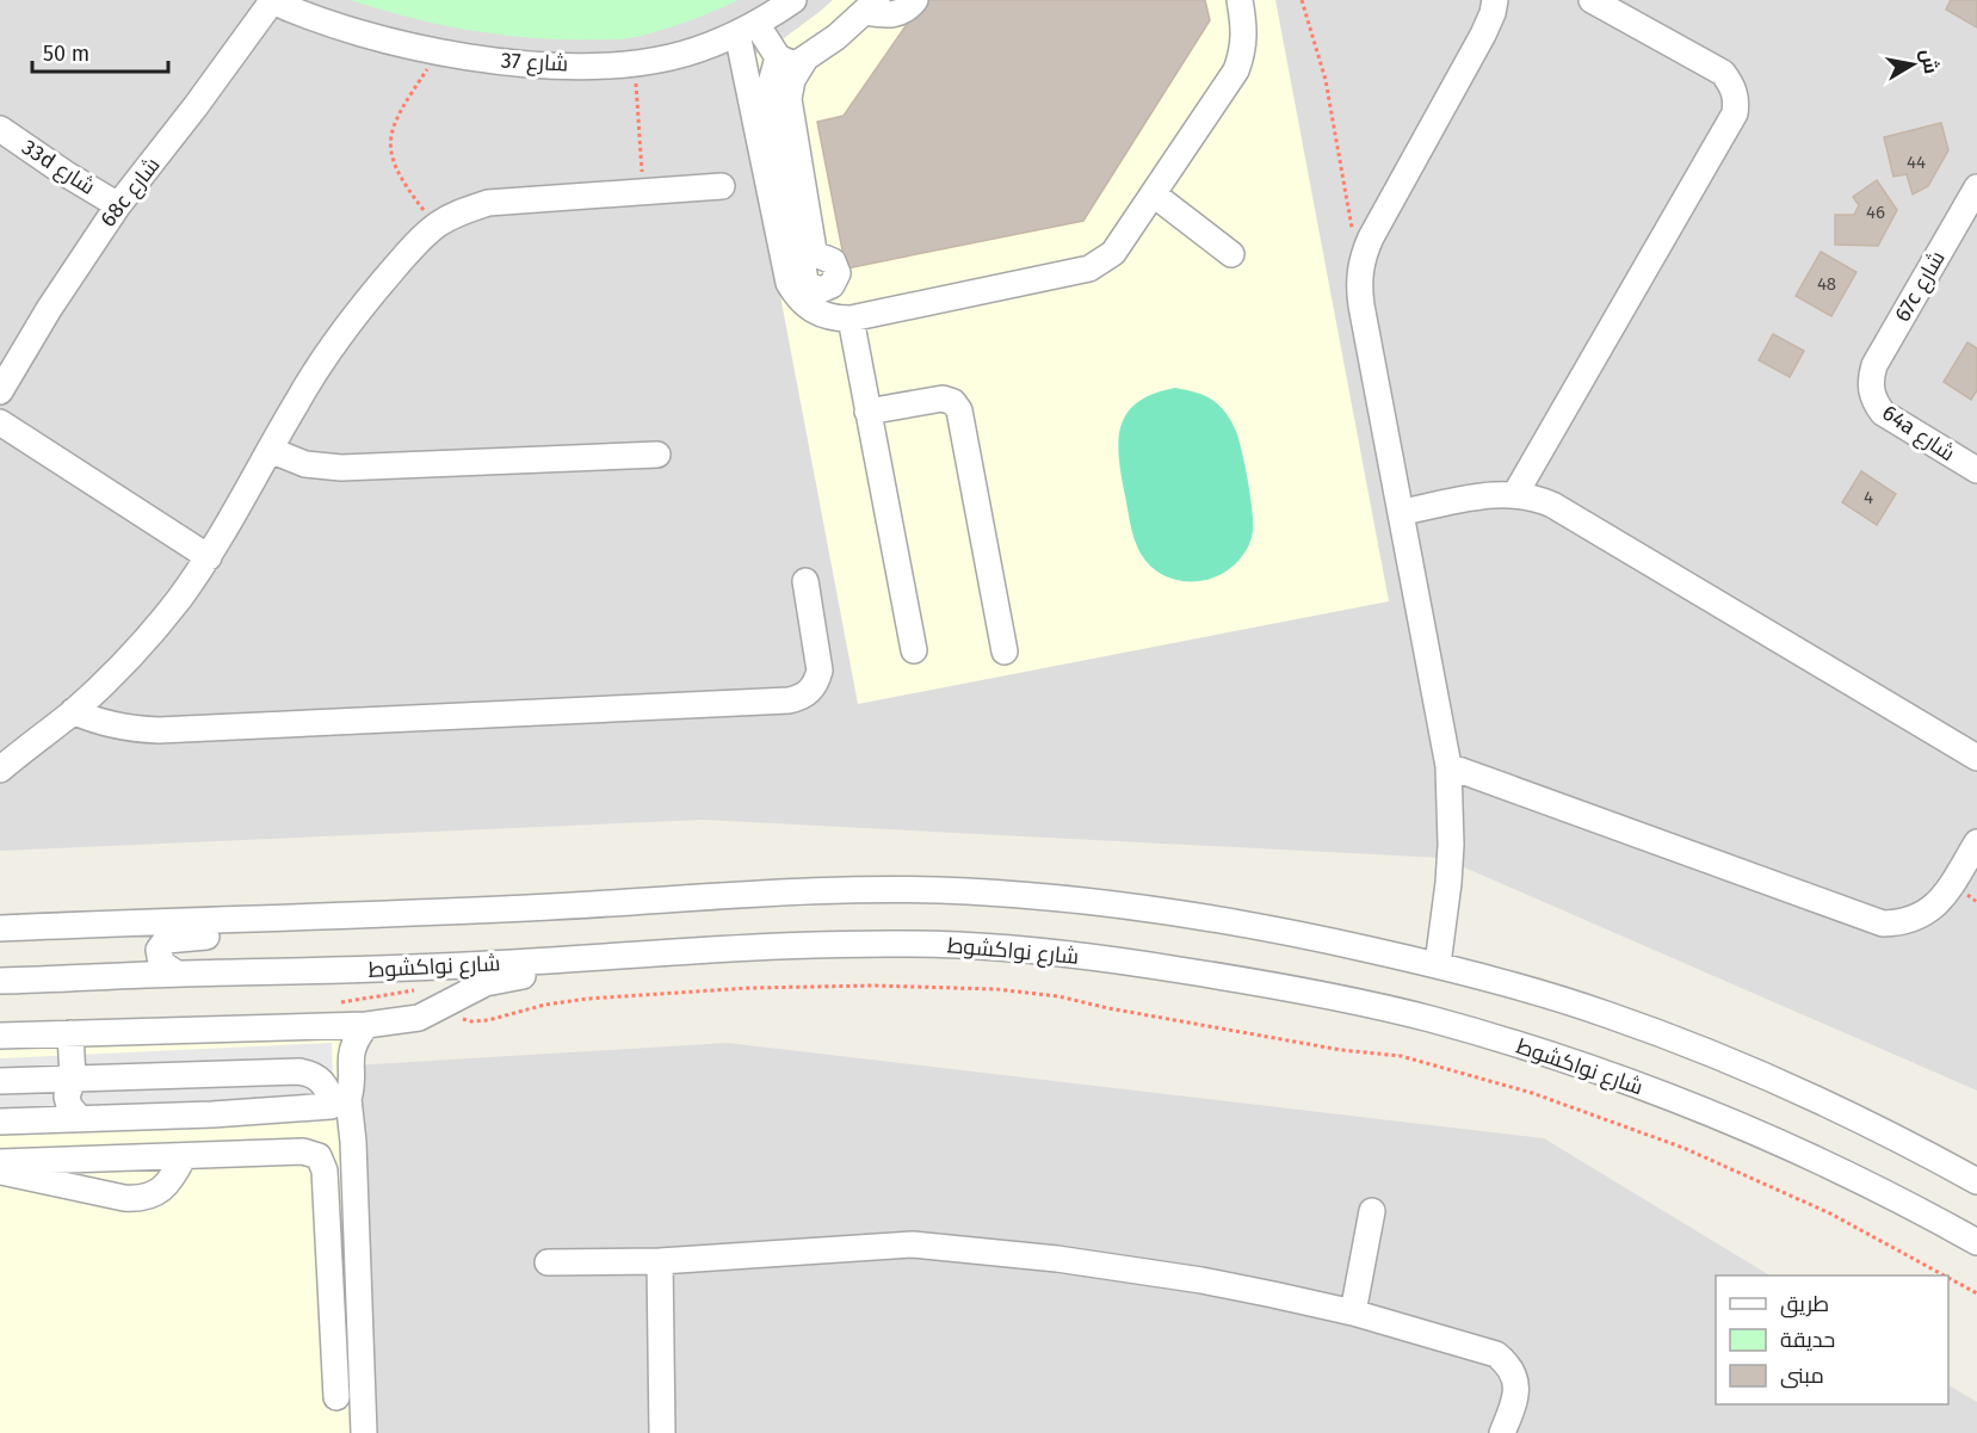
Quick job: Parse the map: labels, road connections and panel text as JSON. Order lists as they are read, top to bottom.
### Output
{
  "streets": {
    "street": [
      "شارع 37",
      "33d شارع",
      "68c شارع",
      "67c شارع",
      "64a شارع",
      "شارع نواكشوط"
    ]
  },
  "crossings": [
    ["شارع 37", "68c شارع"],
    ["33d شارع", "68c شارع"],
    ["67c شارع", "64a شارع"]
  ],
  "house_numbers": [
    "44",
    "46",
    "48",
    "4"
  ],
  "legend": ["طريق", "حديقة", "مبنى"],
  "scale_bar": "50 m",
  "north": "right"
}
